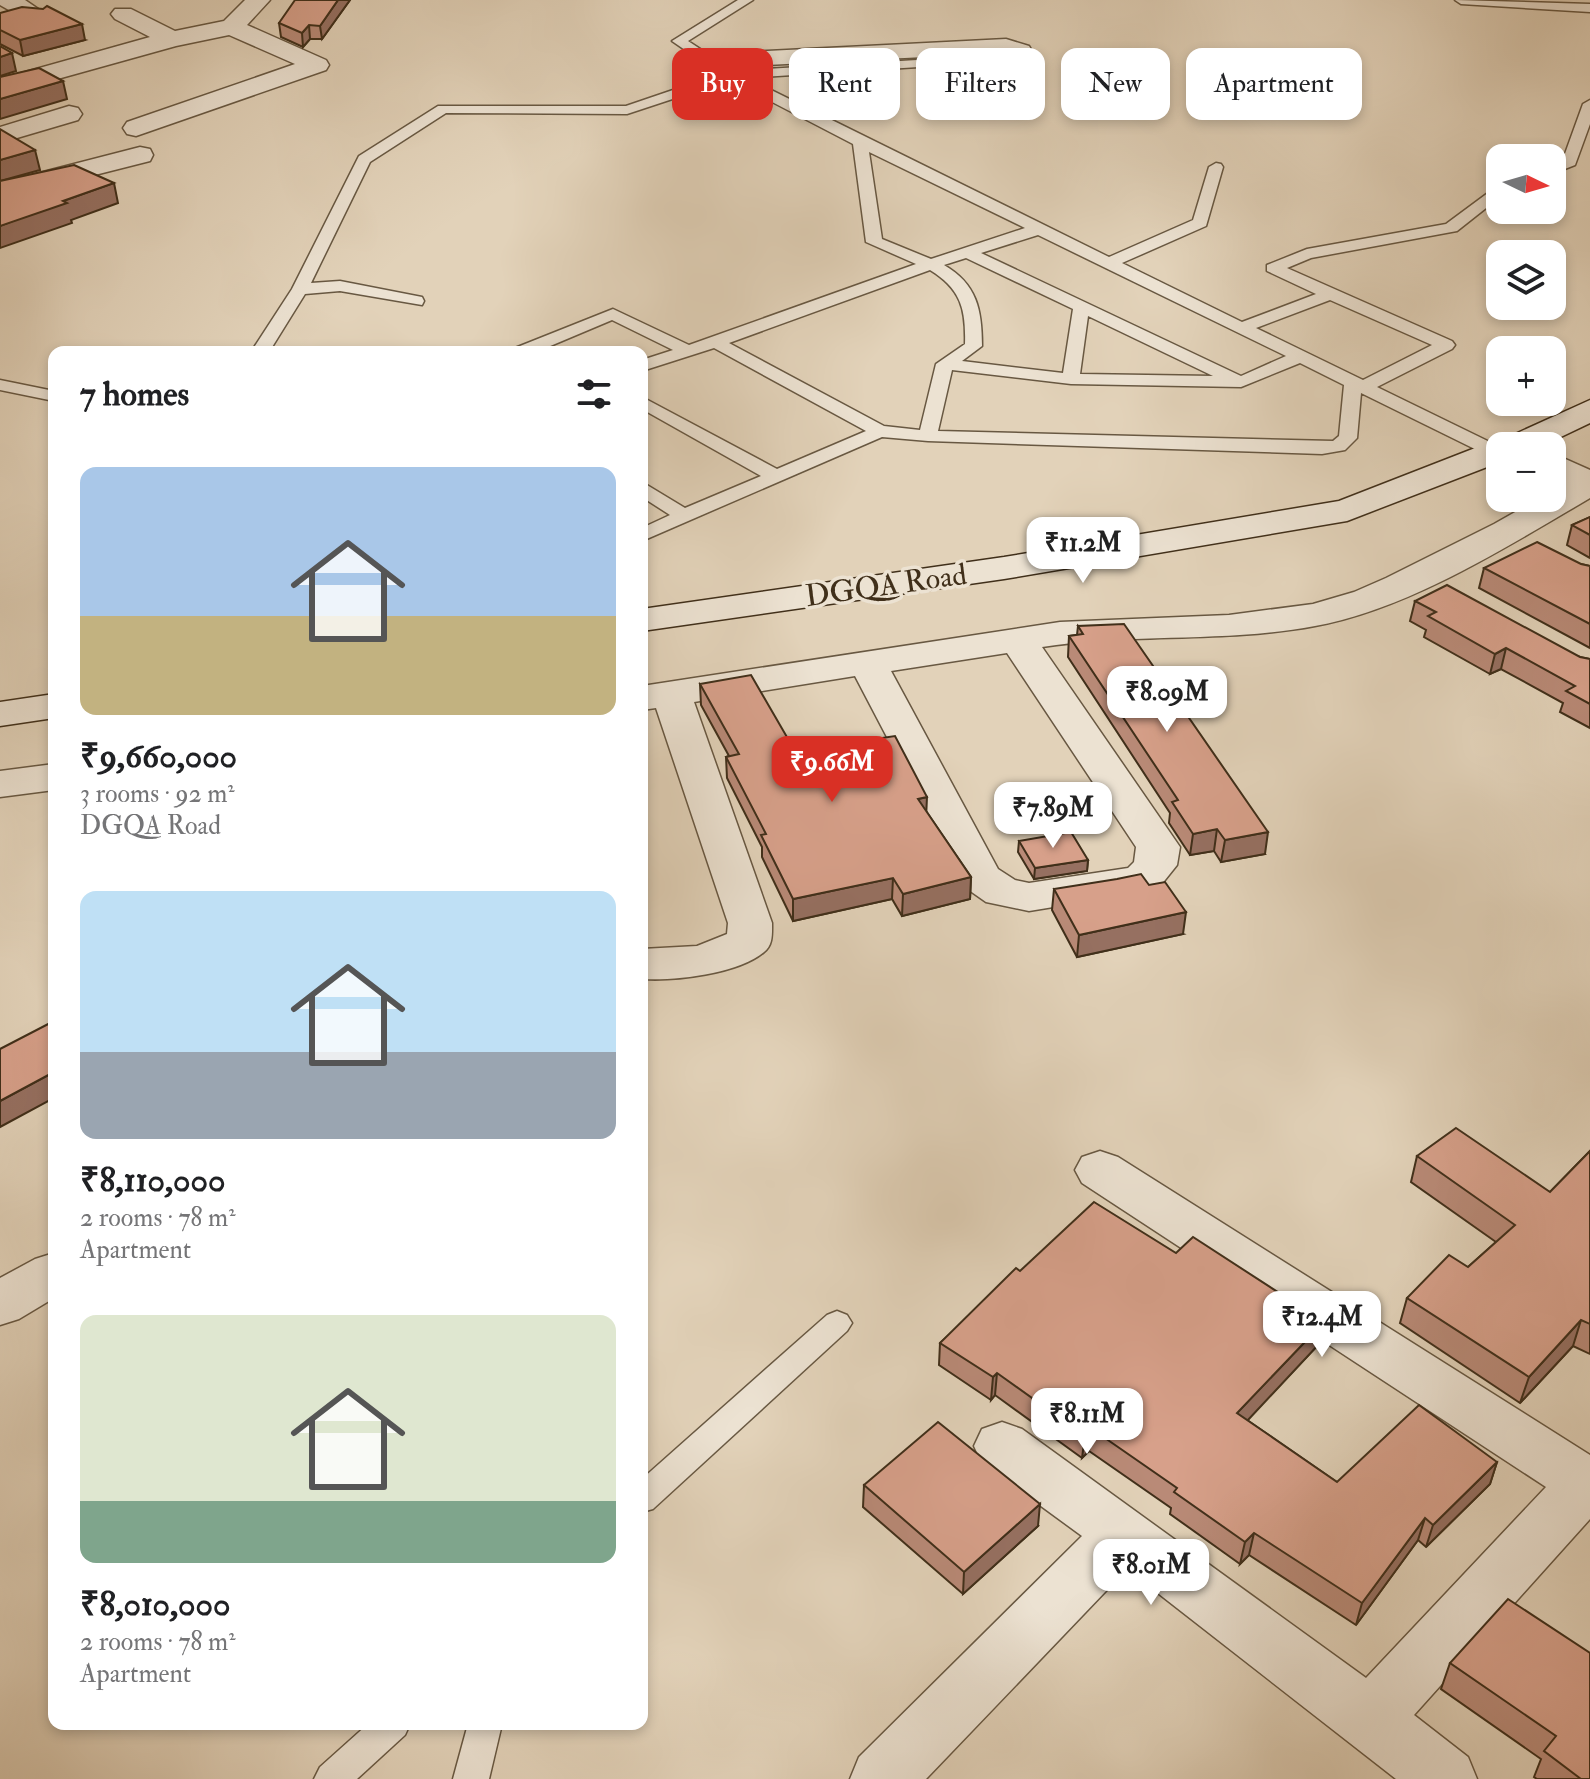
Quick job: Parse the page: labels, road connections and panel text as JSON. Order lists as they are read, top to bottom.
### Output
{
  "streets": {
    "street": ["DGQA Road"]
  },
  "north": "right",
  "page": {
    "chip": [
      "Buy",
      "Rent",
      "Filters",
      "New",
      "Apartment"
    ],
    "map_buttons": ["+", "−"],
    "heading": "7 homes",
    "list": [
      {
        "name": "₹9,660,000",
        "note": "3 rooms · 92 m² · DGQA Road"
      },
      {
        "name": "₹8,110,000",
        "note": "2 rooms · 78 m² · Apartment"
      },
      {
        "name": "₹8,010,000",
        "note": "2 rooms · 78 m² · Apartment"
      }
    ],
    "price": [
      "₹11.2M",
      "₹8.09M",
      "₹9.66M",
      "₹7.89M",
      "₹12.4M",
      "₹8.11M",
      "₹8.01M"
    ]
  }
}
